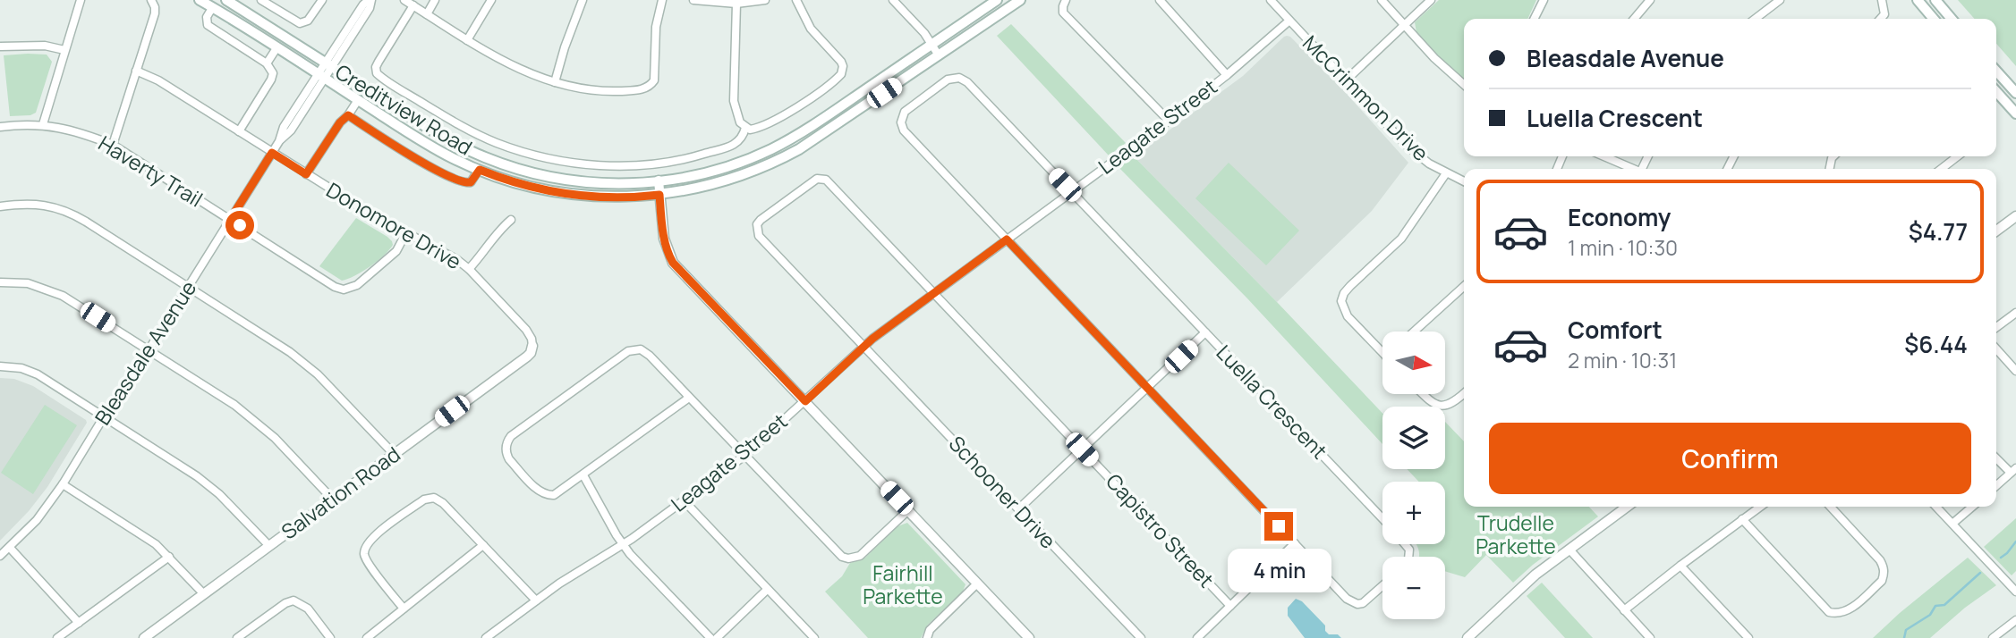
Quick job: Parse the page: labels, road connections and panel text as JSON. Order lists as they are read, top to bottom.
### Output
{
  "streets": {
    "main road": ["Creditview Road"],
    "street": [
      "McCrimmon Drive",
      "Leagate Street",
      "Haverty Trail",
      "Donomore Drive",
      "Bleasdale Avenue",
      "Luella Crescent",
      "Schooner Drive",
      "Salvation Road",
      "Capistro Street"
    ]
  },
  "crossings": [
    ["McCrimmon Drive", "Leagate Street"],
    ["Creditview Road", "Bleasdale Avenue"],
    ["Leagate Street", "Luella Crescent"],
    ["Leagate Street", "Schooner Drive"],
    ["Leagate Street", "Capistro Street"],
    ["Haverty Trail", "Donomore Drive"],
    ["Haverty Trail", "Bleasdale Avenue"],
    ["Donomore Drive", "Bleasdale Avenue"],
    ["Donomore Drive", "Salvation Road"],
    ["Schooner Drive", "Capistro Street"]
  ],
  "parks": ["Trudelle Parkette", "Fairhill Parkette"],
  "north": "right",
  "page": {
    "banner": ["Bleasdale Avenue", "Luella Crescent"],
    "list": [
      {
        "name": "Economy",
        "note": "1 min · 10:30",
        "value": "$4.77"
      },
      {
        "name": "Comfort",
        "note": "2 min · 10:31",
        "value": "$6.44"
      }
    ],
    "map_buttons": ["+", "−"],
    "buttons": "Confirm",
    "bubble": "4 min"
  }
}
